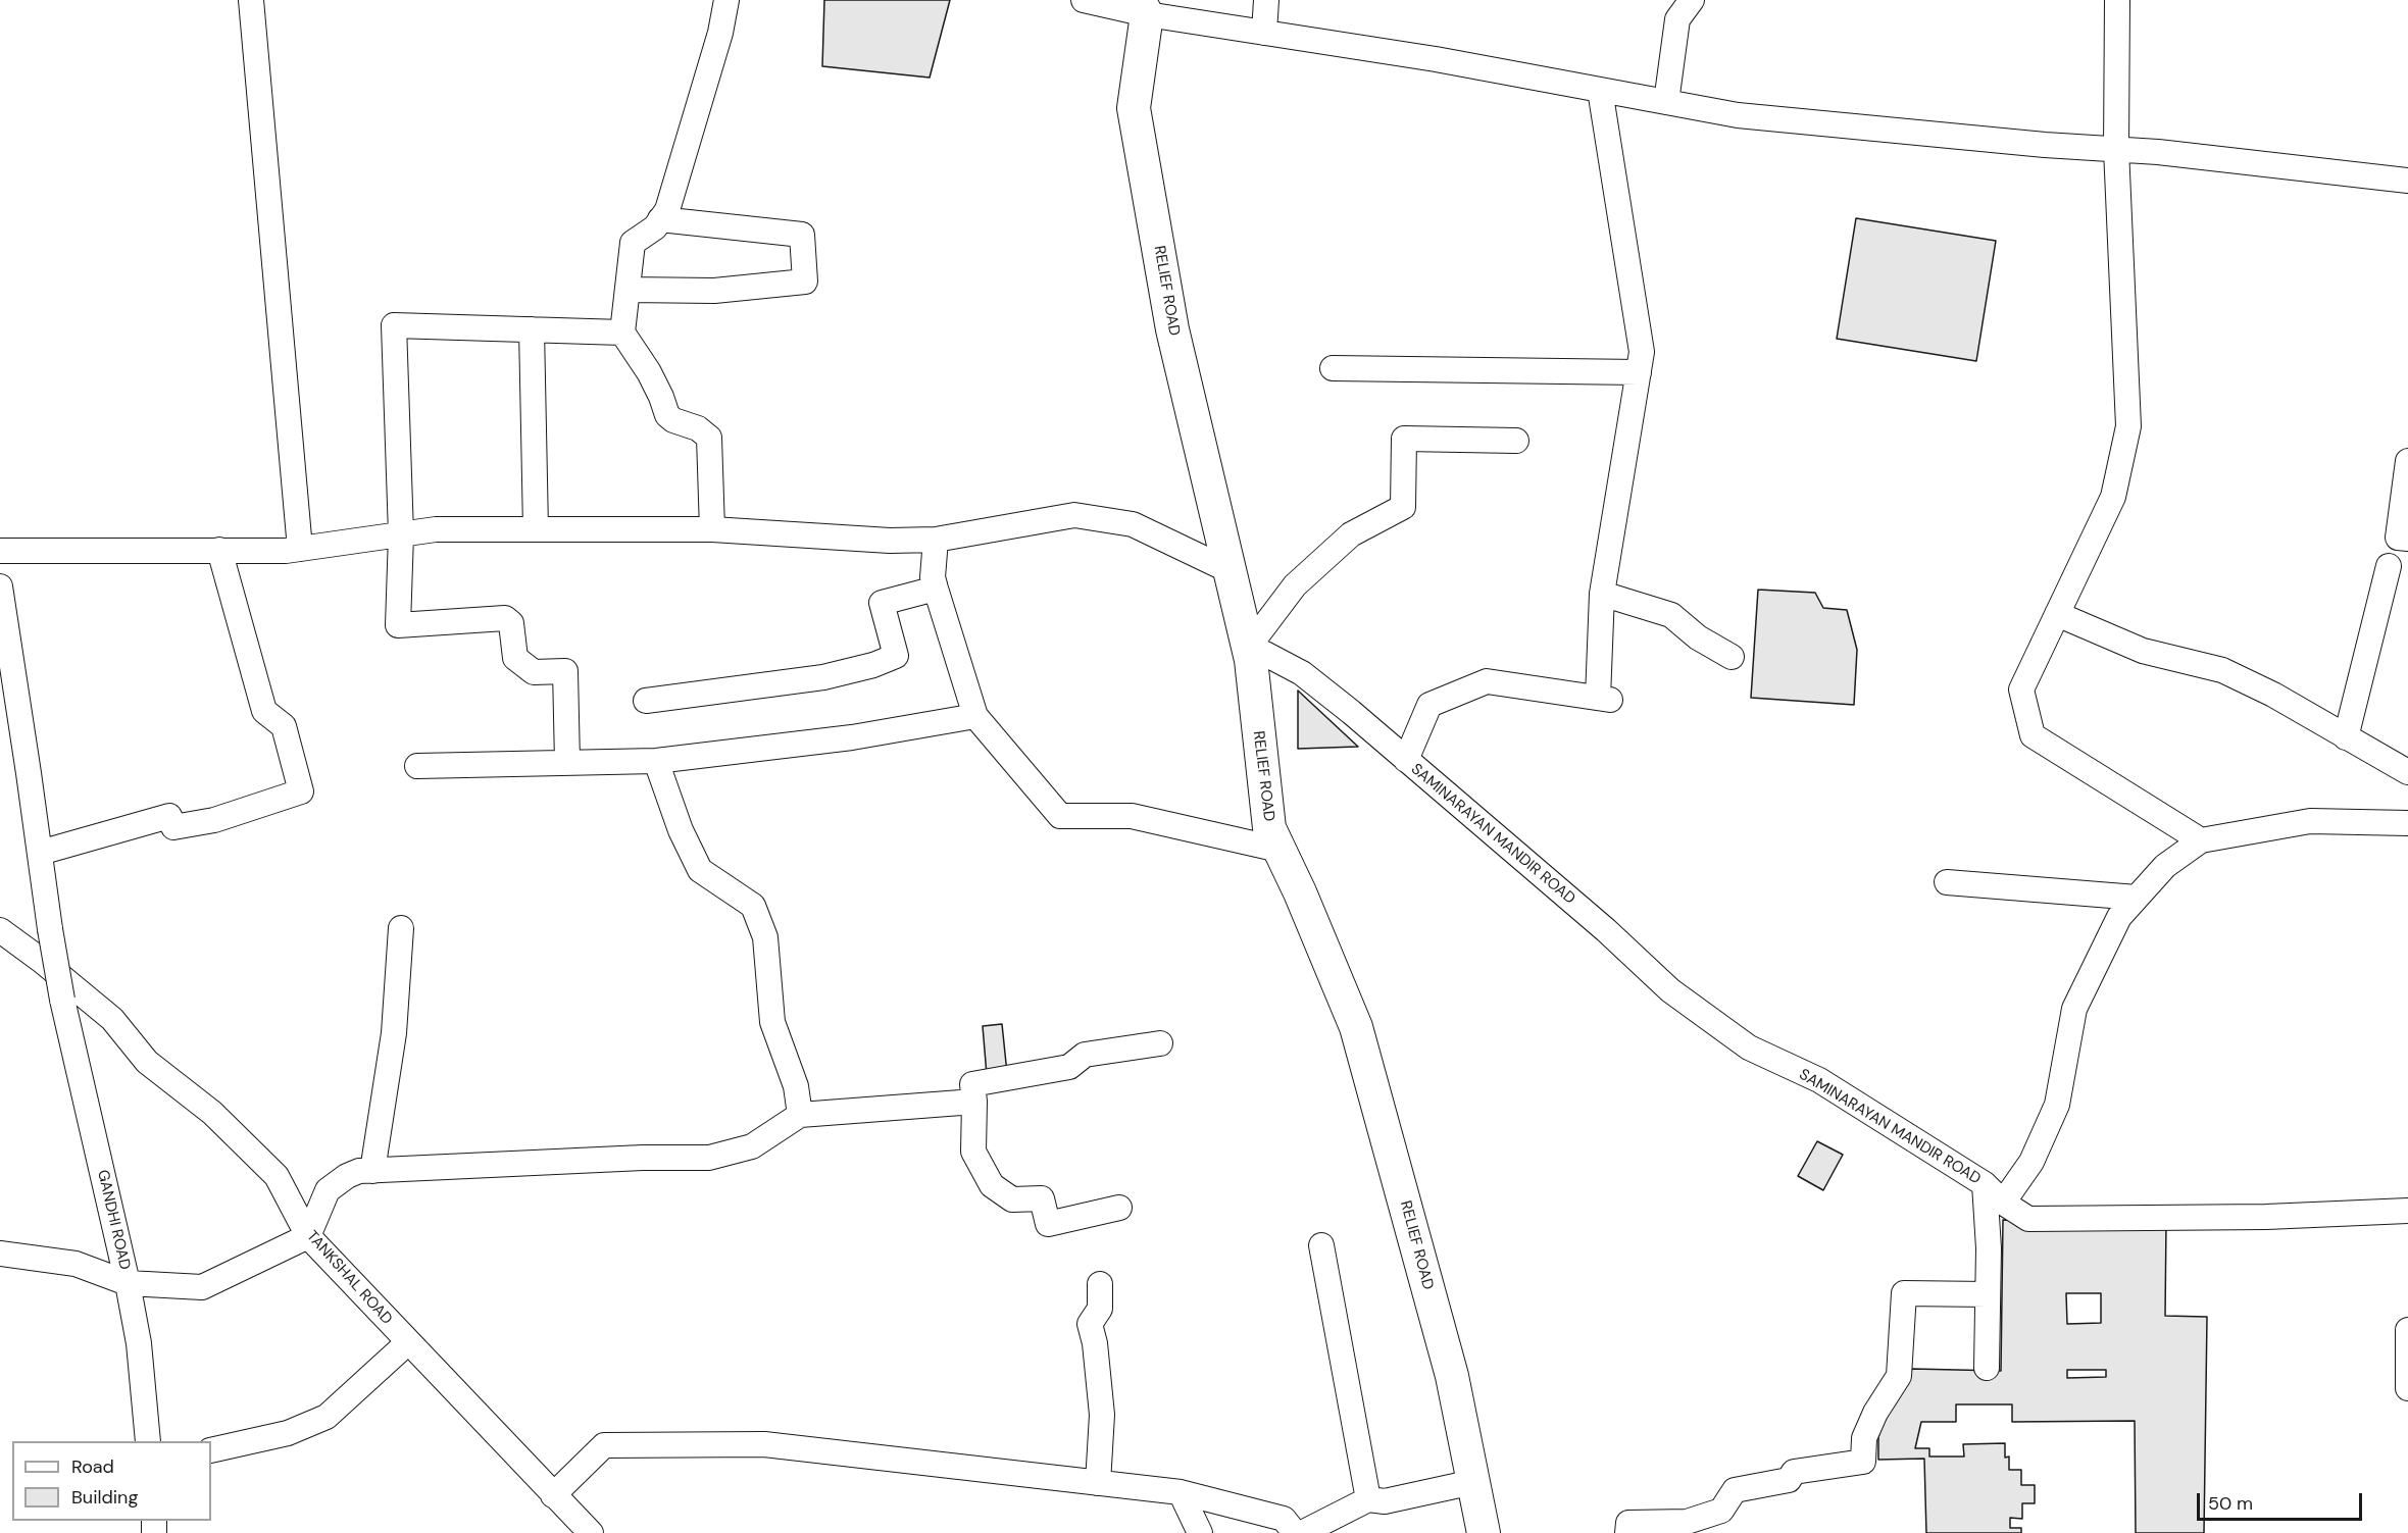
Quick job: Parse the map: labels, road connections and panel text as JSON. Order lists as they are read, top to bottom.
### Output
{
  "streets": {
    "main road": ["RELIEF ROAD"],
    "street": ["SAMINARAYAN MANDIR ROAD", "GANDHI ROAD", "TANKSHAL ROAD"]
  },
  "crossings": [
    ["RELIEF ROAD", "SAMINARAYAN MANDIR ROAD"]
  ],
  "legend": ["Road", "Building"],
  "scale_bar": "50 m"
}
